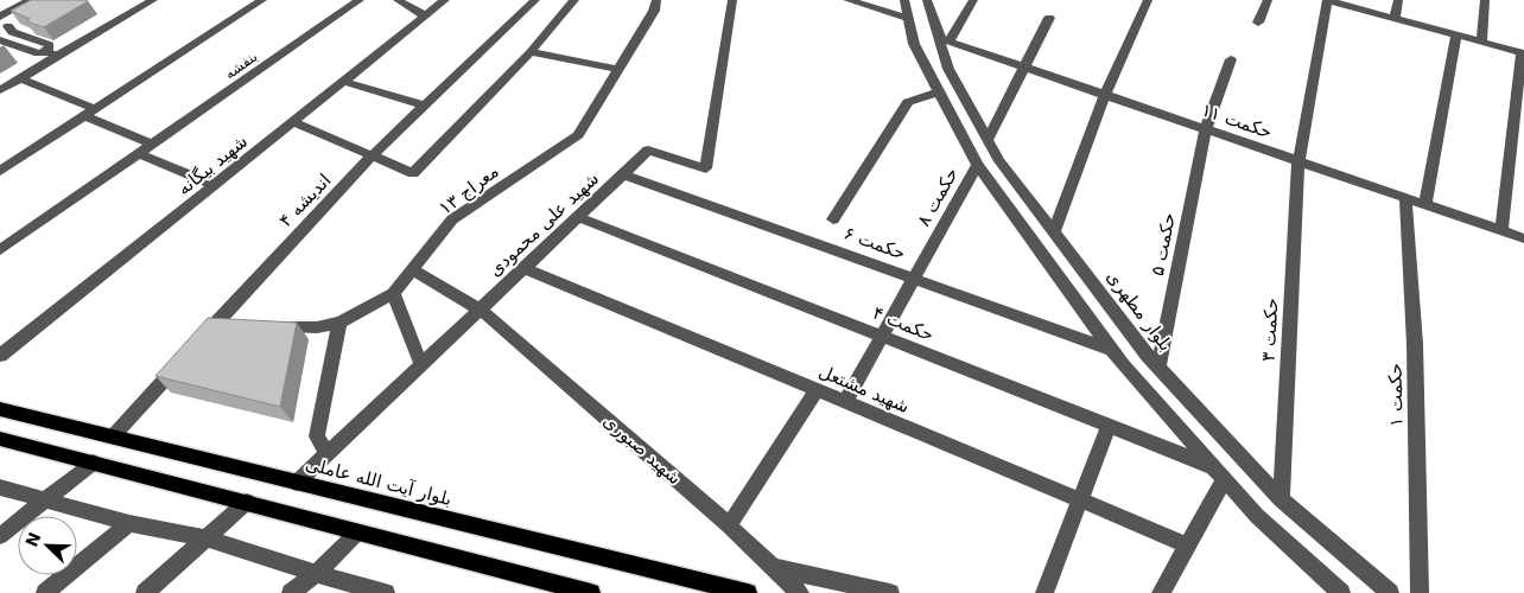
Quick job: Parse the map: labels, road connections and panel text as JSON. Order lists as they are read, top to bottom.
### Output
{
  "streets": {
    "main road": ["بلوار آیت‌ الله عاملی"],
    "street": [
      "بنفشه",
      "حکمت ۱۱",
      "شهید بیگانه",
      "معراج ۱۳",
      "حکمت ۸",
      "اندیشه ۴",
      "شهید علی محمودی",
      "حکمت ۶",
      "حکمت ۵",
      "بلوار مطهری",
      "حکمت ۴",
      "حکمت ۳",
      "شهید مشتعل",
      "حکمت ۱",
      "شهید صبوری"
    ]
  },
  "crossings": [
    ["حکمت ۱۱", "حکمت ۵"],
    ["حکمت ۱۱", "بلوار مطهری"],
    ["حکمت ۱۱", "حکمت ۳"],
    ["حکمت ۱۱", "حکمت ۱"],
    ["معراج ۱۳", "شهید صبوری"],
    ["حکمت ۸", "حکمت ۶"],
    ["حکمت ۸", "حکمت ۴"],
    ["حکمت ۸", "شهید مشتعل"],
    ["شهید علی محمودی", "حکمت ۶"],
    ["شهید علی محمودی", "حکمت ۴"],
    ["شهید علی محمودی", "شهید مشتعل"],
    ["شهید علی محمودی", "شهید صبوری"],
    ["شهید علی محمودی", "بلوار آیت‌ الله عاملی"],
    ["حکمت ۵", "بلوار مطهری"],
    ["بلوار مطهری", "حکمت ۳"]
  ],
  "north": "top left"
}
